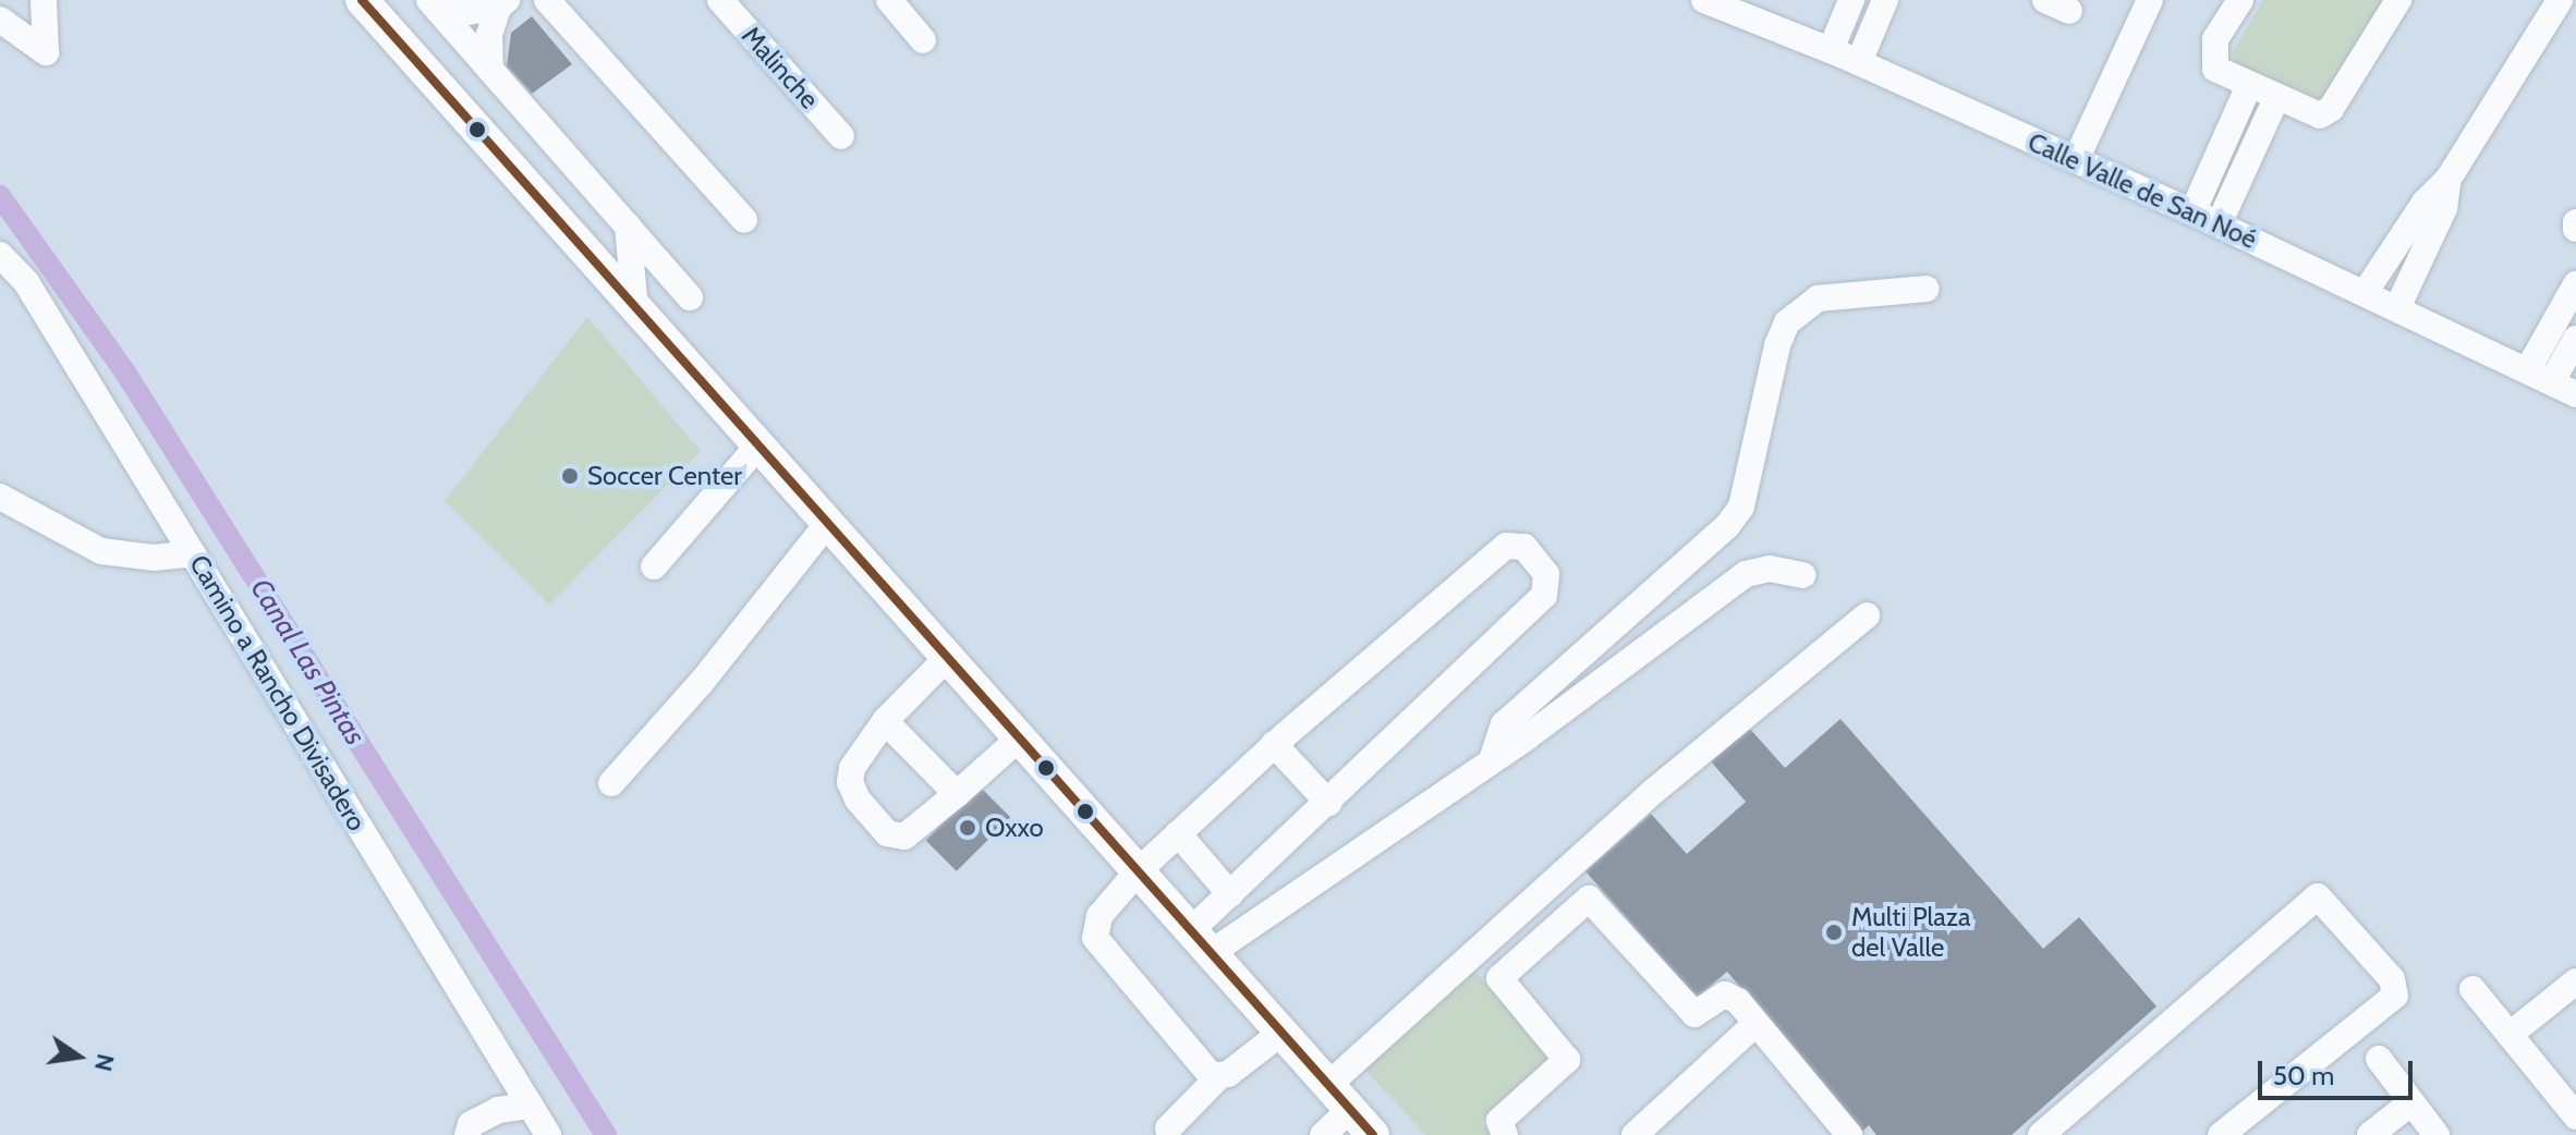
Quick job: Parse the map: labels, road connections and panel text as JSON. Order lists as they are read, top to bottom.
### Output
{
  "streets": {
    "street": ["Malinche", "Calle Valle de San Noé", "Camino a Rancho Divisadero"]
  },
  "water": ["Canal Las Pintas"],
  "places": ["Soccer Center", "Oxxo", "Multi Plaza del Valle"],
  "scale_bar": "50 m",
  "north": "right"
}
